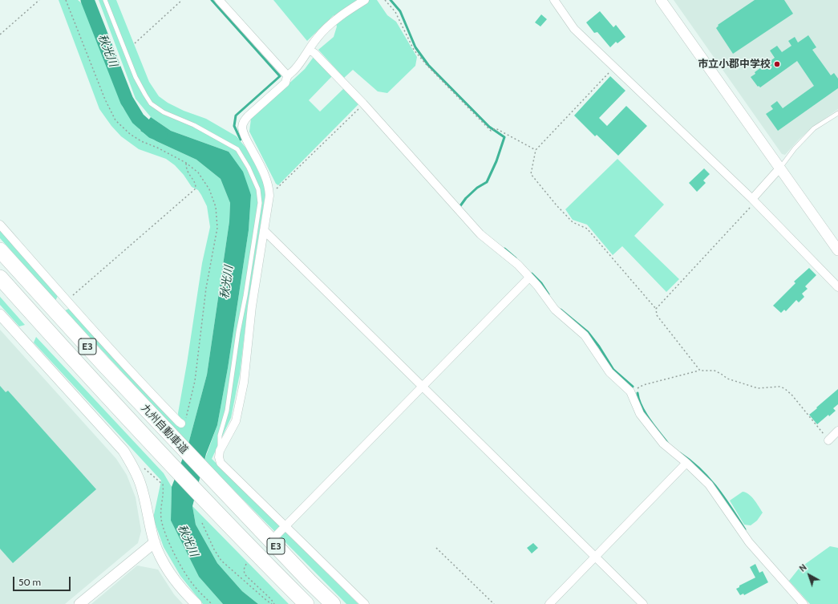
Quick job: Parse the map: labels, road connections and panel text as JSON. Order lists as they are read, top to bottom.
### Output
{
  "streets": {
    "highway": ["E3", "九州自動車道"]
  },
  "water": ["秋光川"],
  "places": ["市立小郡中学校"],
  "scale_bar": "50 m",
  "north": "top left"
}
